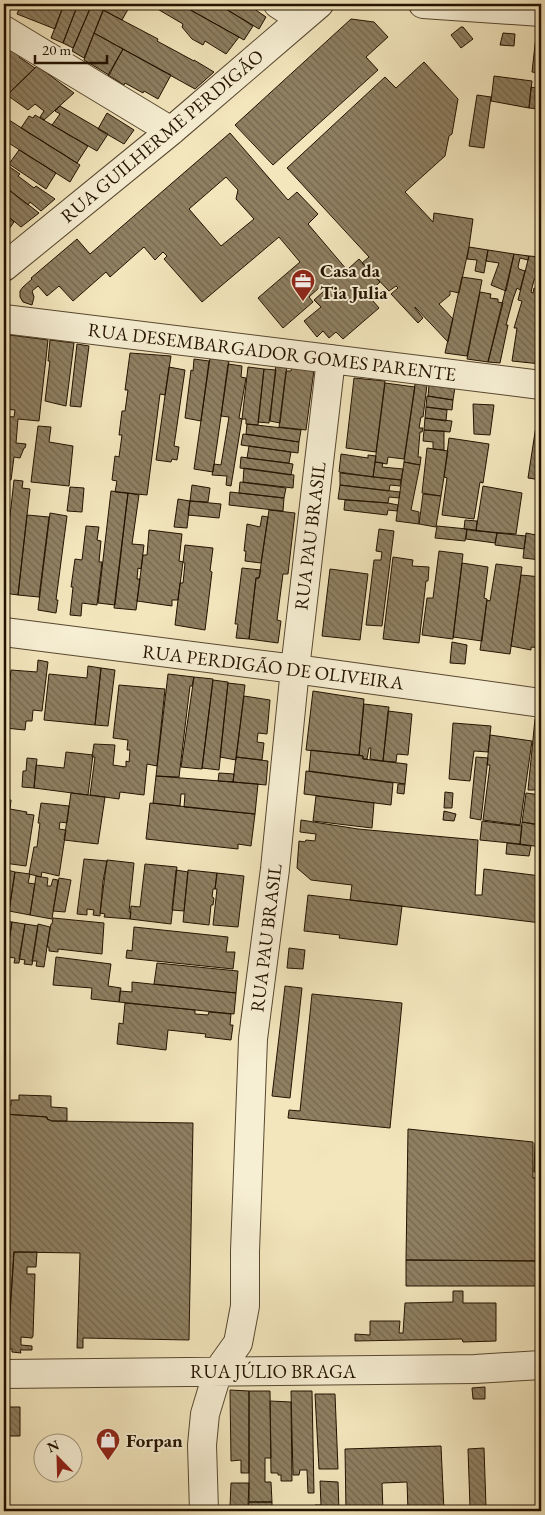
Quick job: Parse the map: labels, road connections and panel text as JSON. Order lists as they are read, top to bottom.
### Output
{
  "streets": {
    "street": [
      "RUA GUILHERME PERDIGÃO",
      "RUA DESEMBARGADOR GOMES PARENTE",
      "RUA PAU BRASIL",
      "RUA PERDIGÃO DE OLIVEIRA",
      "RUA JÚLIO BRAGA"
    ]
  },
  "crossings": [
    ["RUA DESEMBARGADOR GOMES PARENTE", "RUA PAU BRASIL"],
    ["RUA PAU BRASIL", "RUA PERDIGÃO DE OLIVEIRA"],
    ["RUA PAU BRASIL", "RUA JÚLIO BRAGA"]
  ],
  "places": {
    "office": ["Casa da Tia Julia"],
    "shop": ["Forpan"]
  },
  "scale_bar": "20 m",
  "north": "top left"
}
